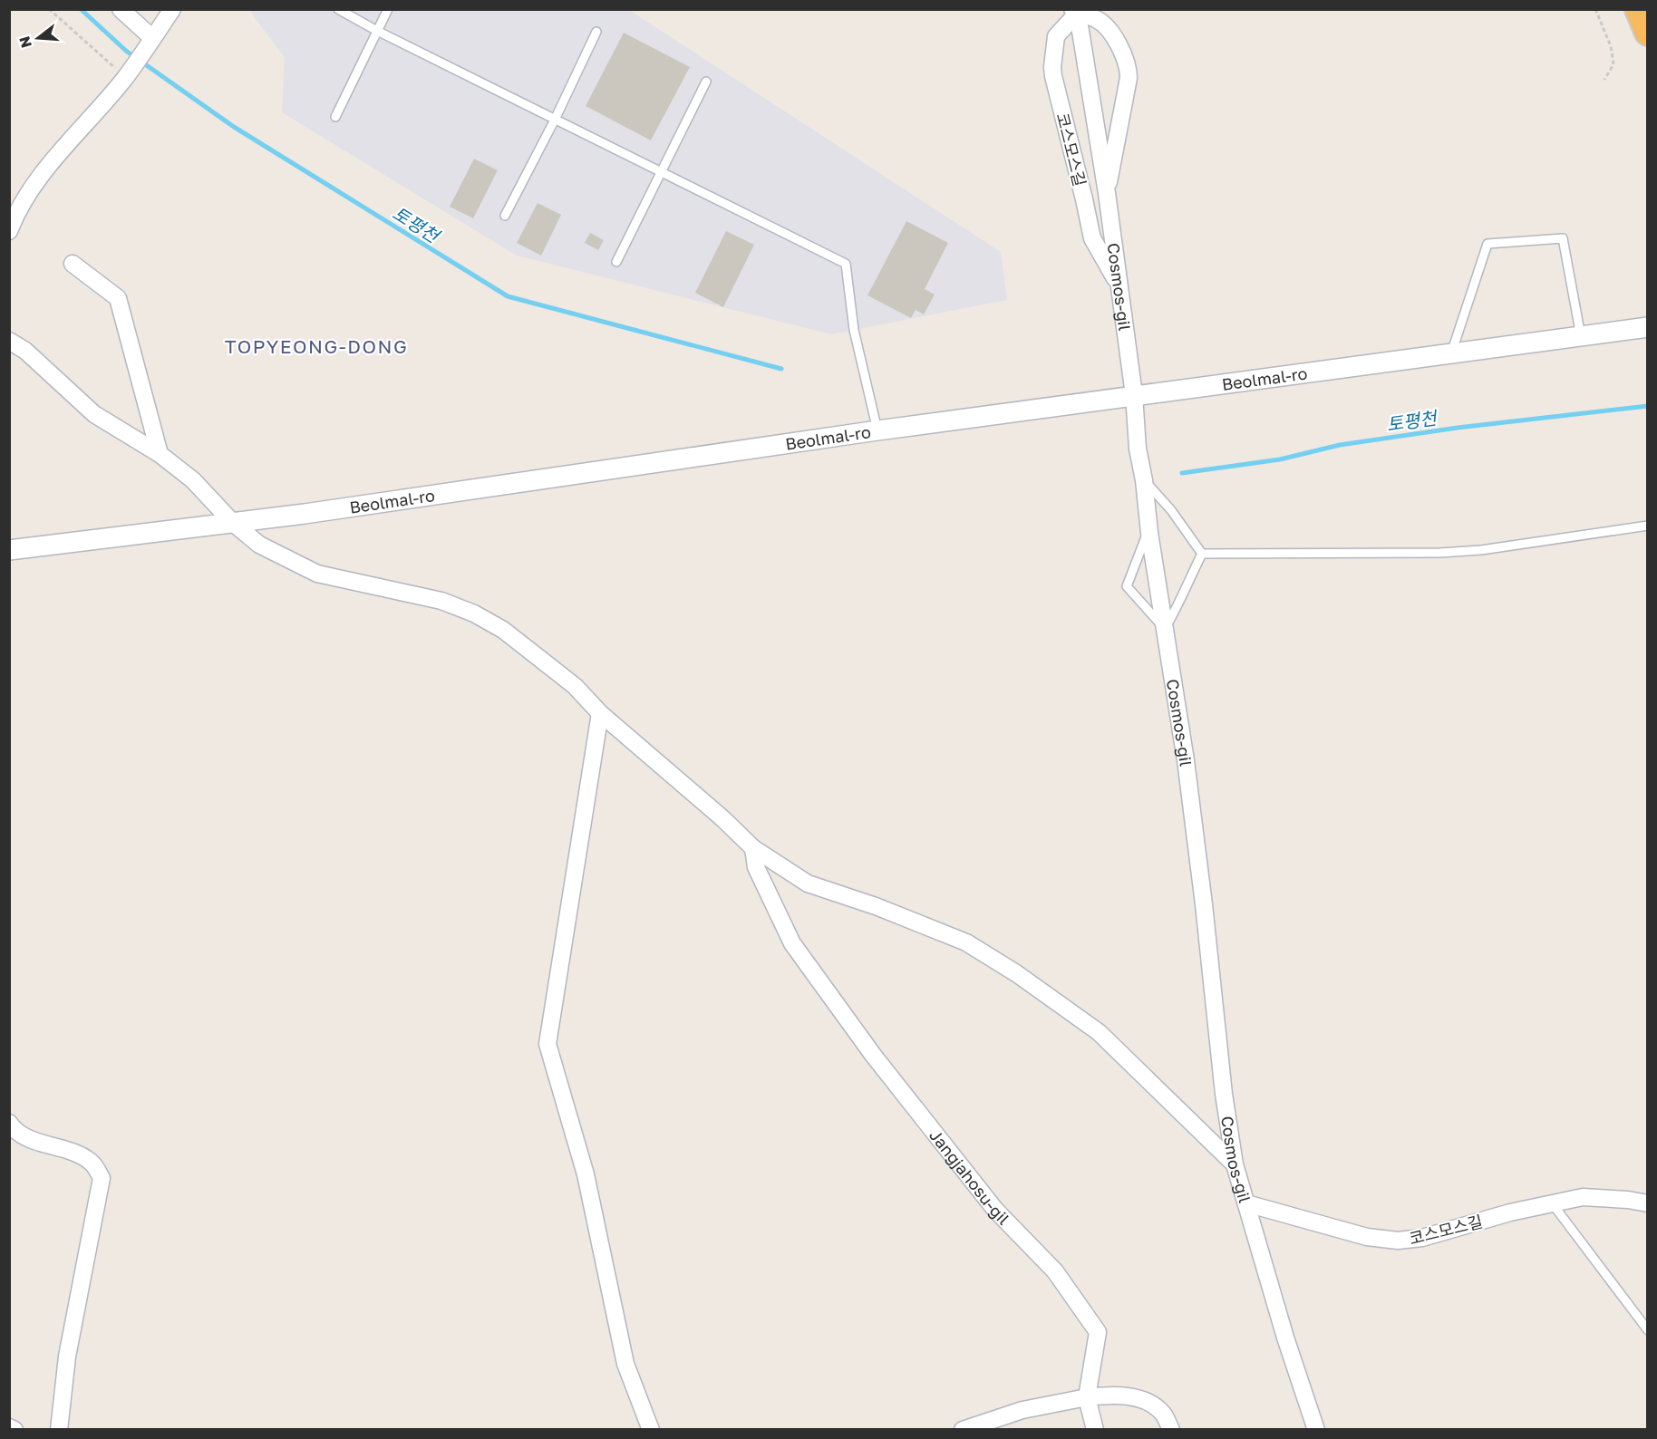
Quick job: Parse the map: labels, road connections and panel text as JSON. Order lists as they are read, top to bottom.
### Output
{
  "streets": {
    "street": [
      "코스모스길",
      "Cosmos-gil",
      "Beolmal-ro",
      "Jangjahosu-gil"
    ]
  },
  "crossings": [
    ["코스모스길", "Cosmos-gil"],
    ["Cosmos-gil", "Beolmal-ro"]
  ],
  "districts": ["TOPYEONG-DONG"],
  "water": ["토평천"],
  "north": "left"
}
